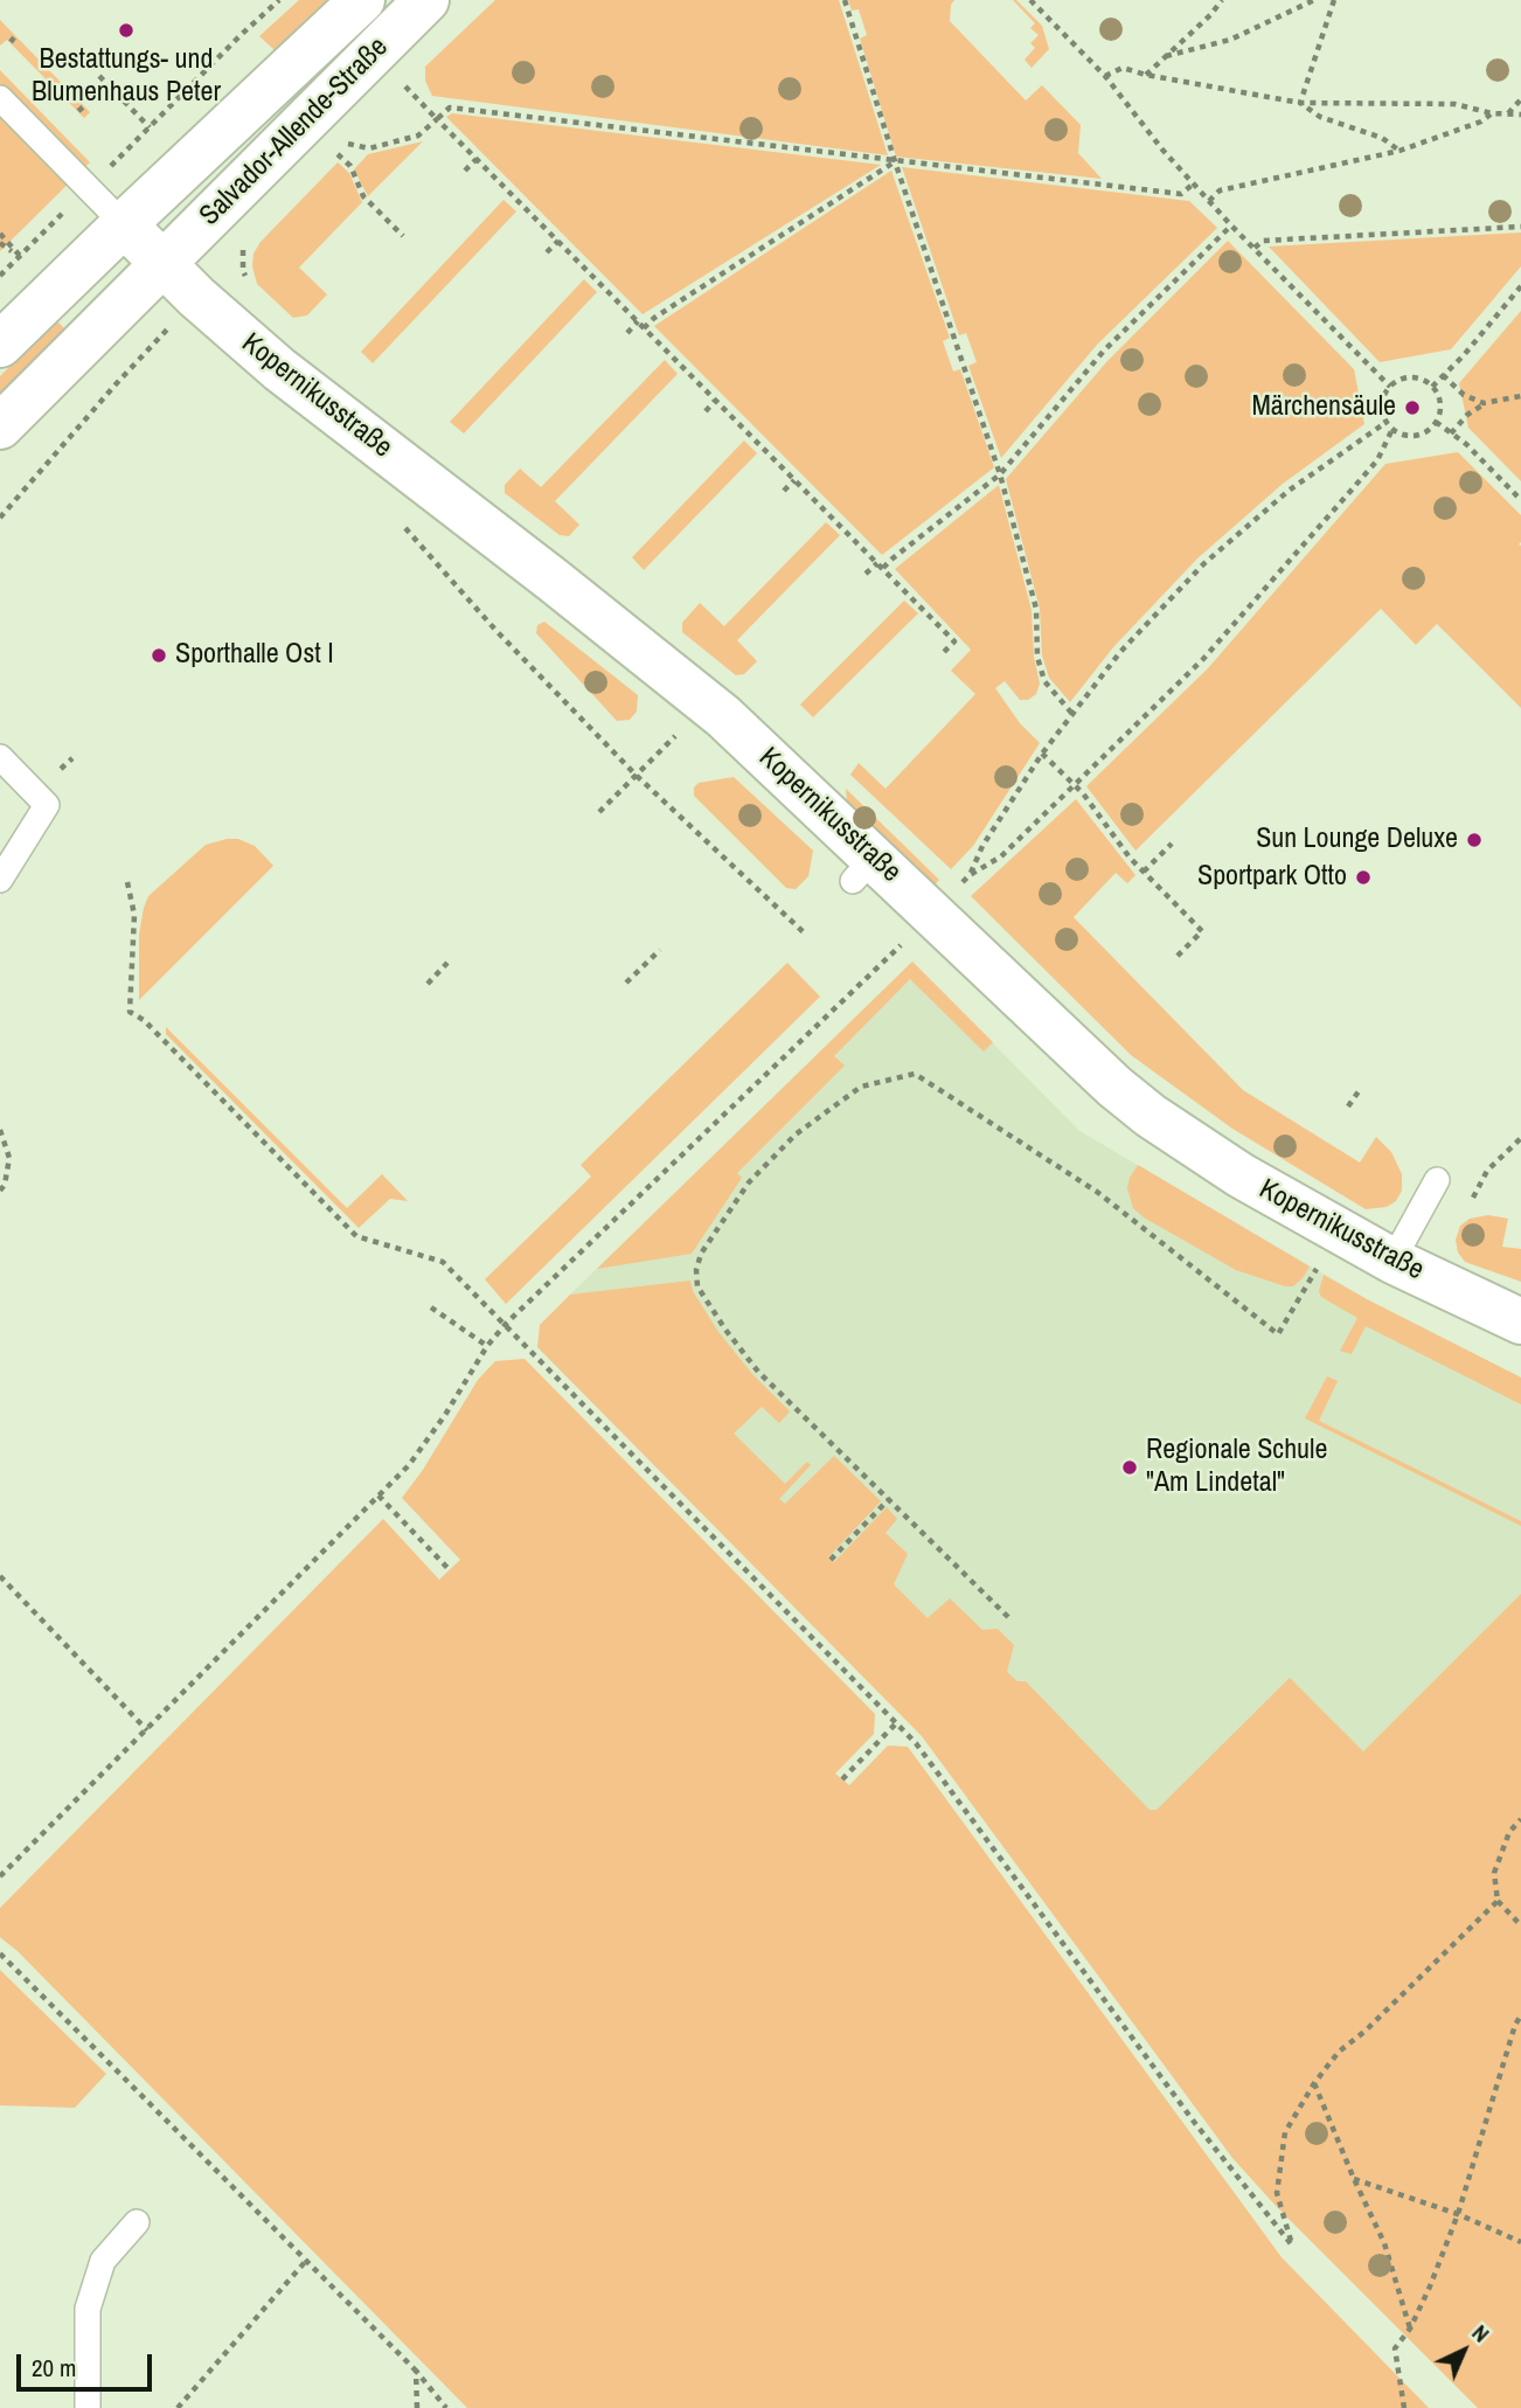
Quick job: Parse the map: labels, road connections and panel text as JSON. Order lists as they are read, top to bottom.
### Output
{
  "streets": {
    "street": ["Salvador-Allende-Straße", "Kopernikusstraße"]
  },
  "crossings": [
    ["Salvador-Allende-Straße", "Kopernikusstraße"]
  ],
  "places": [
    "Bestattungs- und Blumenhaus Peter",
    "Märchensäule",
    "Sporthalle Ost I",
    "Sun Lounge Deluxe",
    "Sportpark Otto",
    "Regionale Schule \"Am Lindetal\""
  ],
  "scale_bar": "20 m",
  "north": "top right"
}
